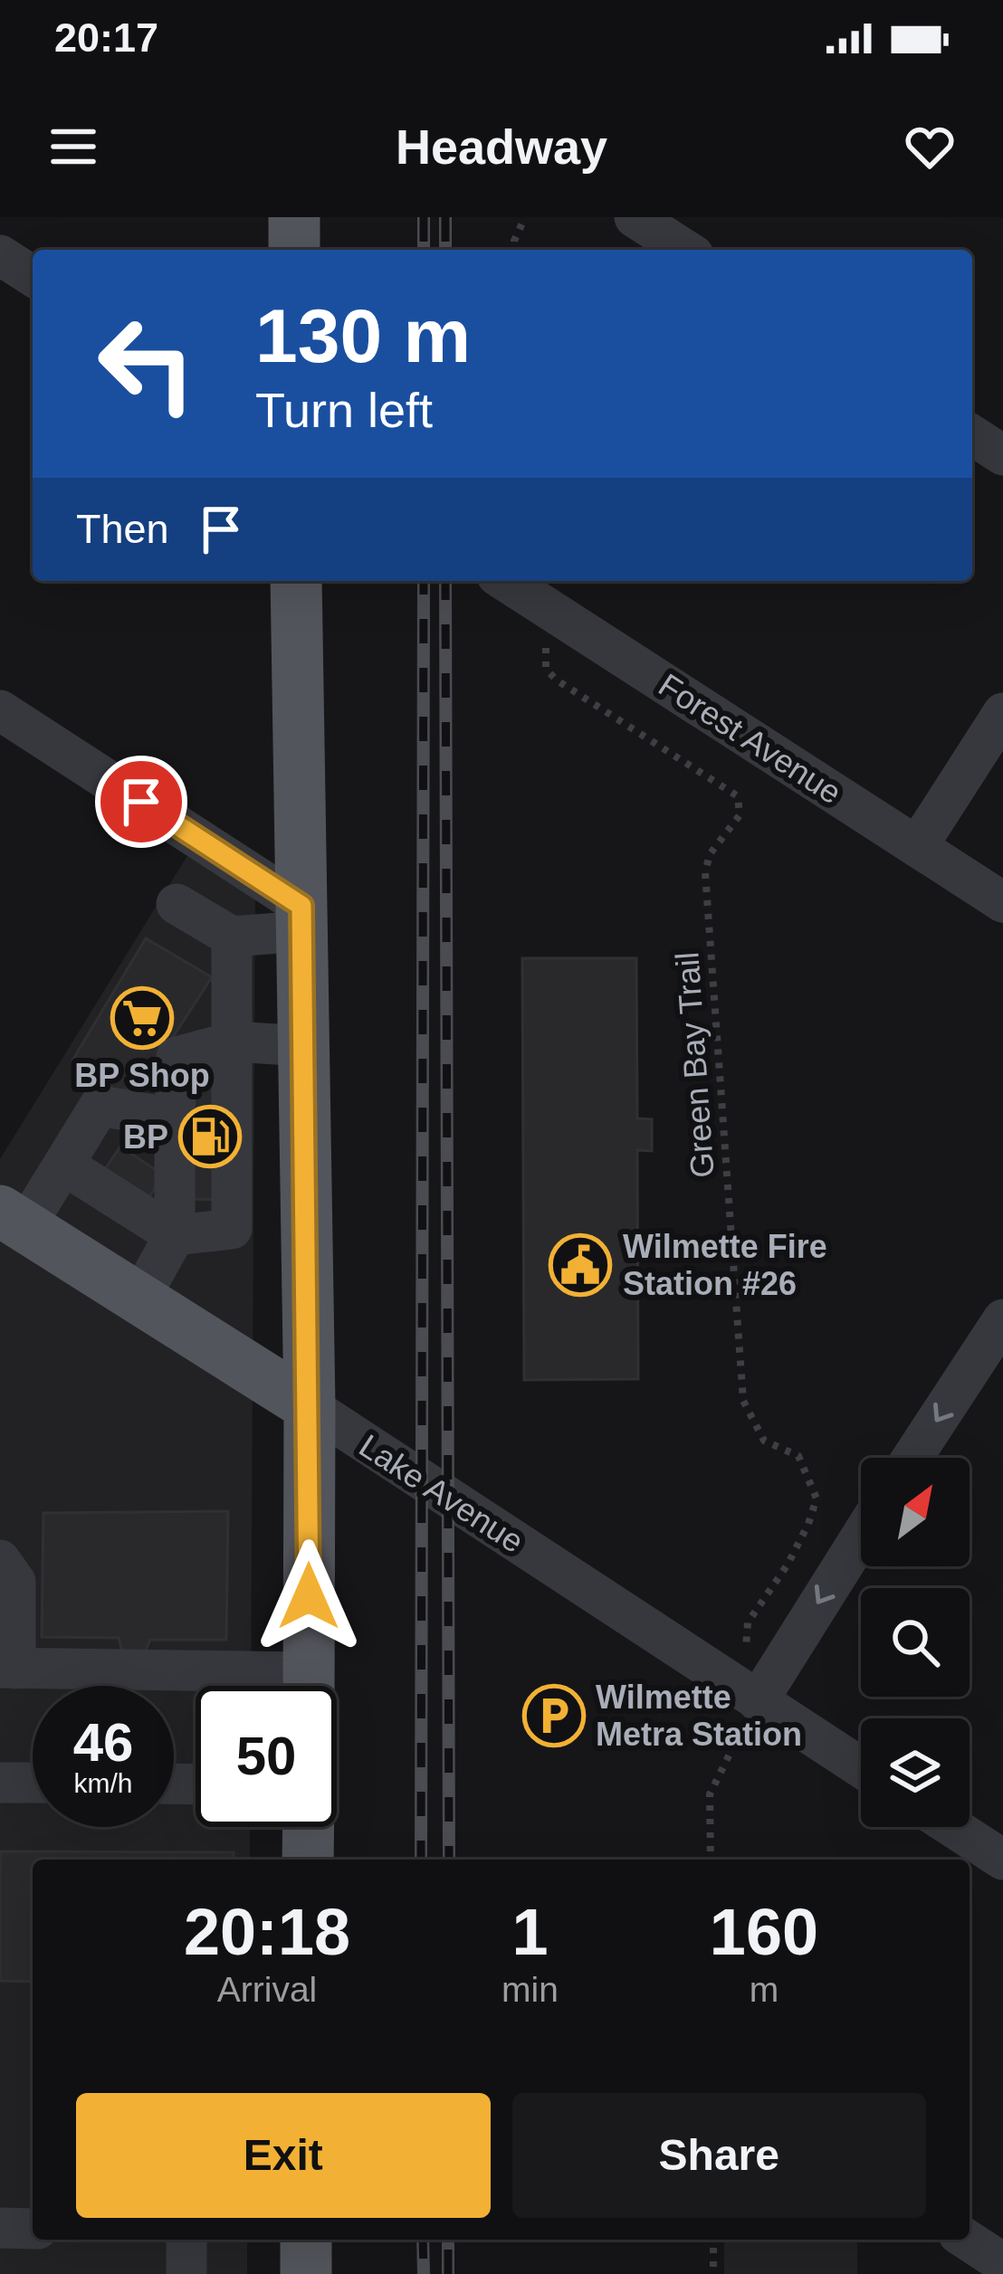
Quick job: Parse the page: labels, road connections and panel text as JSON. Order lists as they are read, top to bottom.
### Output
{
  "streets": {
    "main road": ["Lake Avenue"],
    "street": ["Forest Avenue"],
    "path": ["Green Bay Trail"]
  },
  "places": {
    "supermarket": ["BP Shop"],
    "fuel station": ["BP"],
    "public building": ["Wilmette Fire Station #26"],
    "parking": ["Wilmette Metra Station"]
  },
  "north": "top right",
  "page": {
    "status": "20:17",
    "header": "Headway",
    "turn": ["130 m", "Turn left"],
    "then": "Then",
    "speed": "46 km/h",
    "limit": "50",
    "eta": [
      "20:18",
      "Arrival",
      "1",
      "min",
      "160",
      "m"
    ],
    "buttons": ["Exit", "Share"]
  }
}
